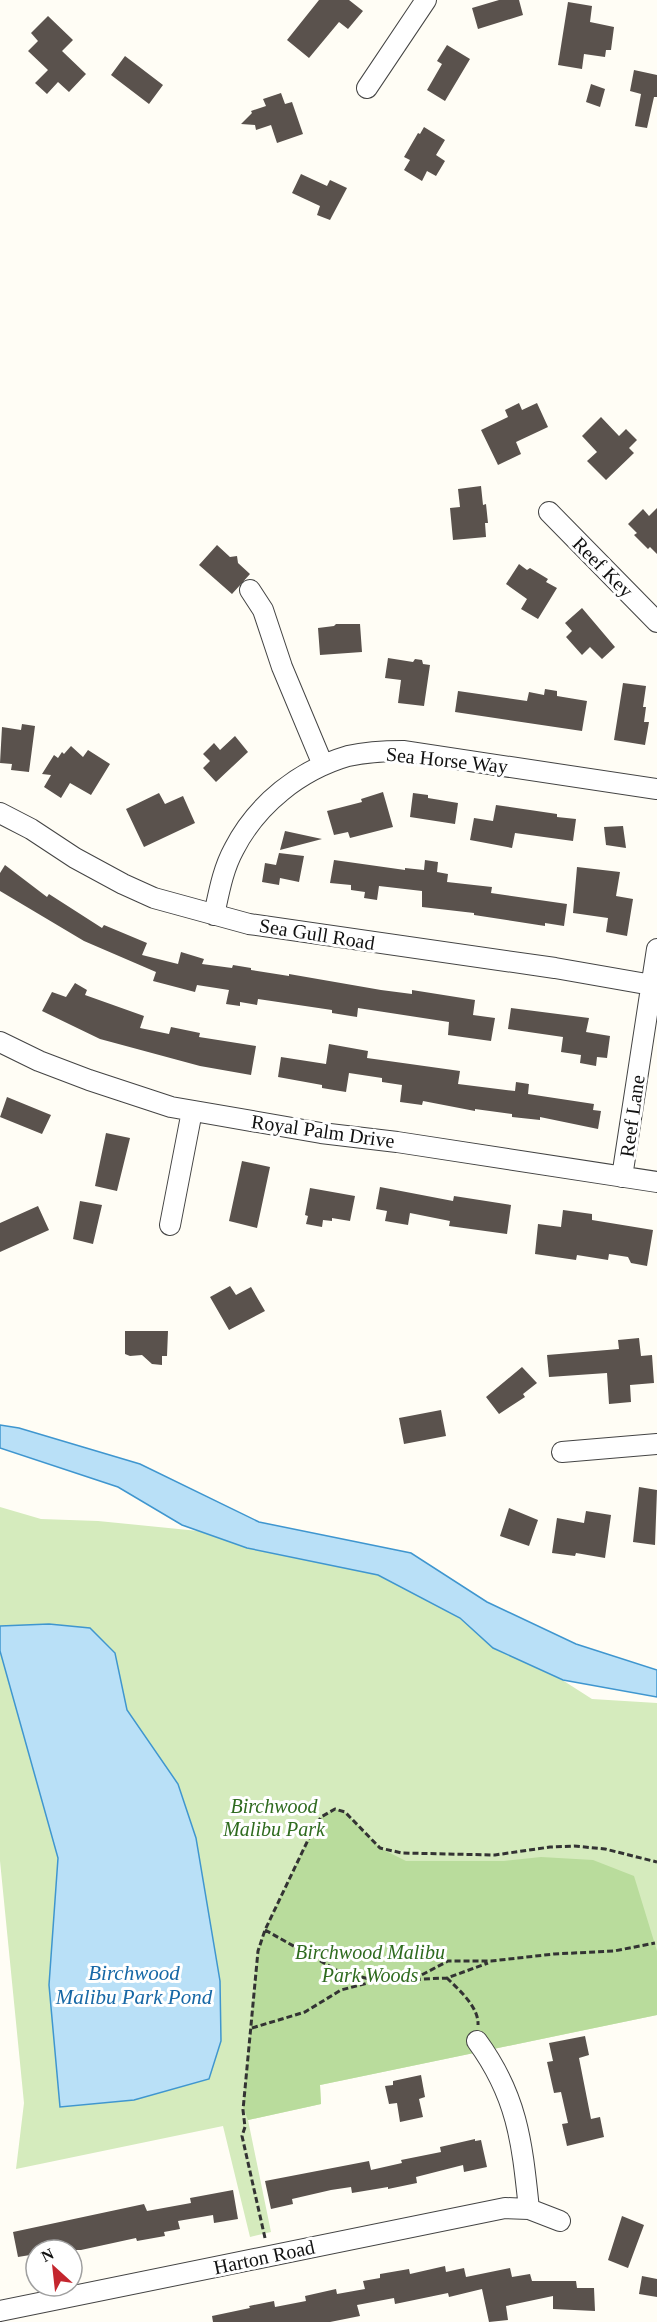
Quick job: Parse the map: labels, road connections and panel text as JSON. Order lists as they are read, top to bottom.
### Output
{
  "streets": {
    "street": [
      "Reef Key",
      "Sea Horse Way",
      "Sea Gull Road",
      "Reef Lane",
      "Royal Palm Drive",
      "Harton Road"
    ]
  },
  "crossings": [
    ["Sea Horse Way", "Sea Gull Road"],
    ["Sea Gull Road", "Reef Lane"],
    ["Reef Lane", "Royal Palm Drive"]
  ],
  "water": ["Birchwood Malibu Park Pond"],
  "parks": ["Birchwood Malibu Park", "Birchwood Malibu Park Woods"],
  "north": "top left"
}
